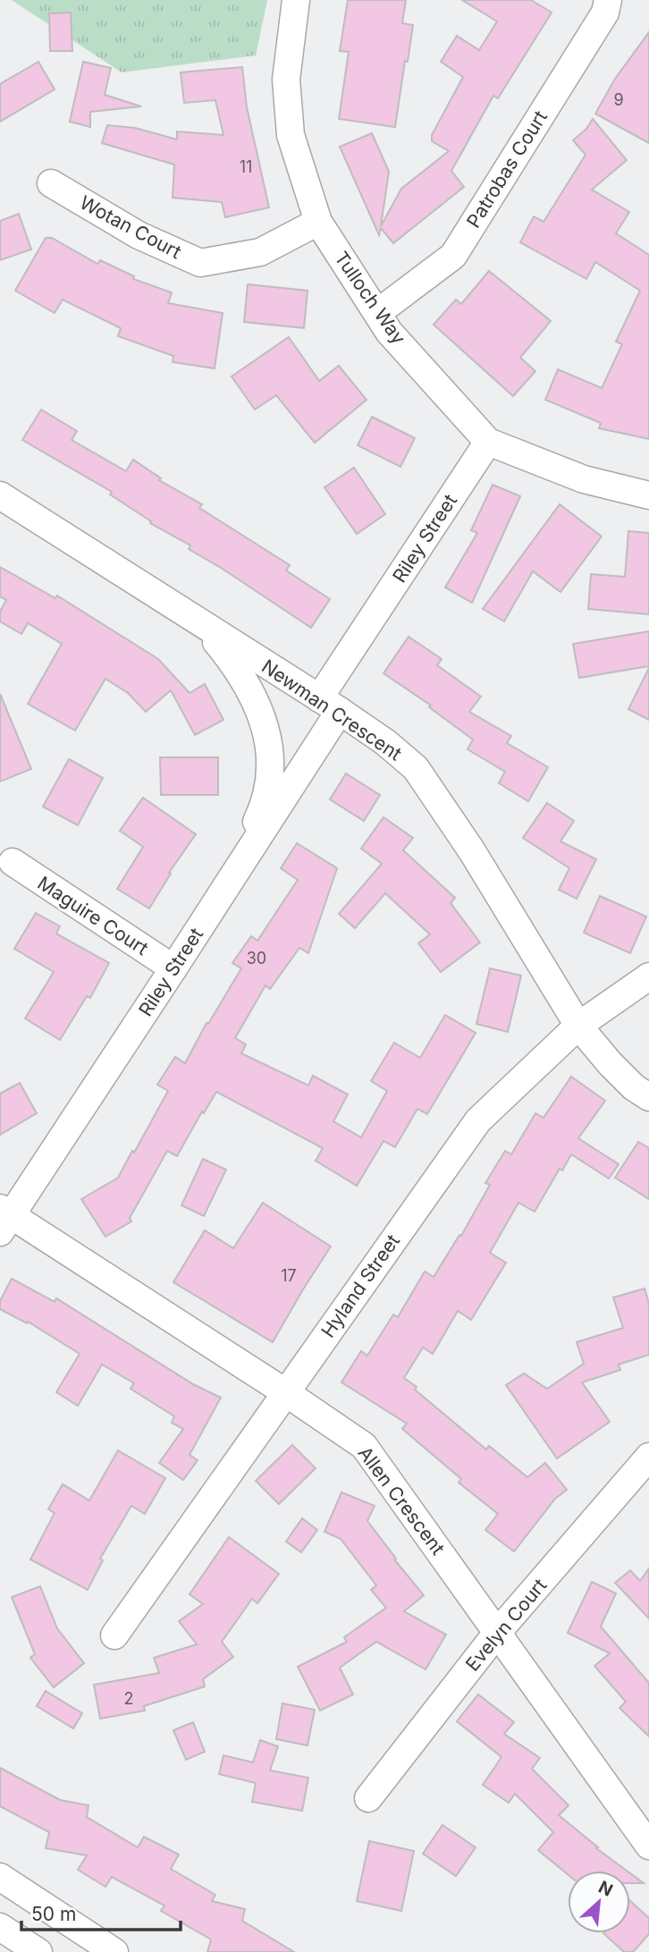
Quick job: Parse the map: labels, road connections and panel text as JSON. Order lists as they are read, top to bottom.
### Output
{
  "streets": {
    "street": [
      "Patrobas Court",
      "Wotan Court",
      "Tulloch Way",
      "Riley Street",
      "Newman Crescent",
      "Maguire Court",
      "Hyland Street",
      "Allen Crescent",
      "Evelyn Court"
    ]
  },
  "crossings": [
    ["Patrobas Court", "Tulloch Way"],
    ["Wotan Court", "Tulloch Way"],
    ["Tulloch Way", "Riley Street"],
    ["Riley Street", "Newman Crescent"],
    ["Riley Street", "Maguire Court"],
    ["Riley Street", "Allen Crescent"],
    ["Newman Crescent", "Hyland Street"],
    ["Hyland Street", "Allen Crescent"],
    ["Allen Crescent", "Evelyn Court"]
  ],
  "house_numbers": [
    "9",
    "11",
    "30",
    "17",
    "2"
  ],
  "scale_bar": "50 m",
  "north": "top right"
}
